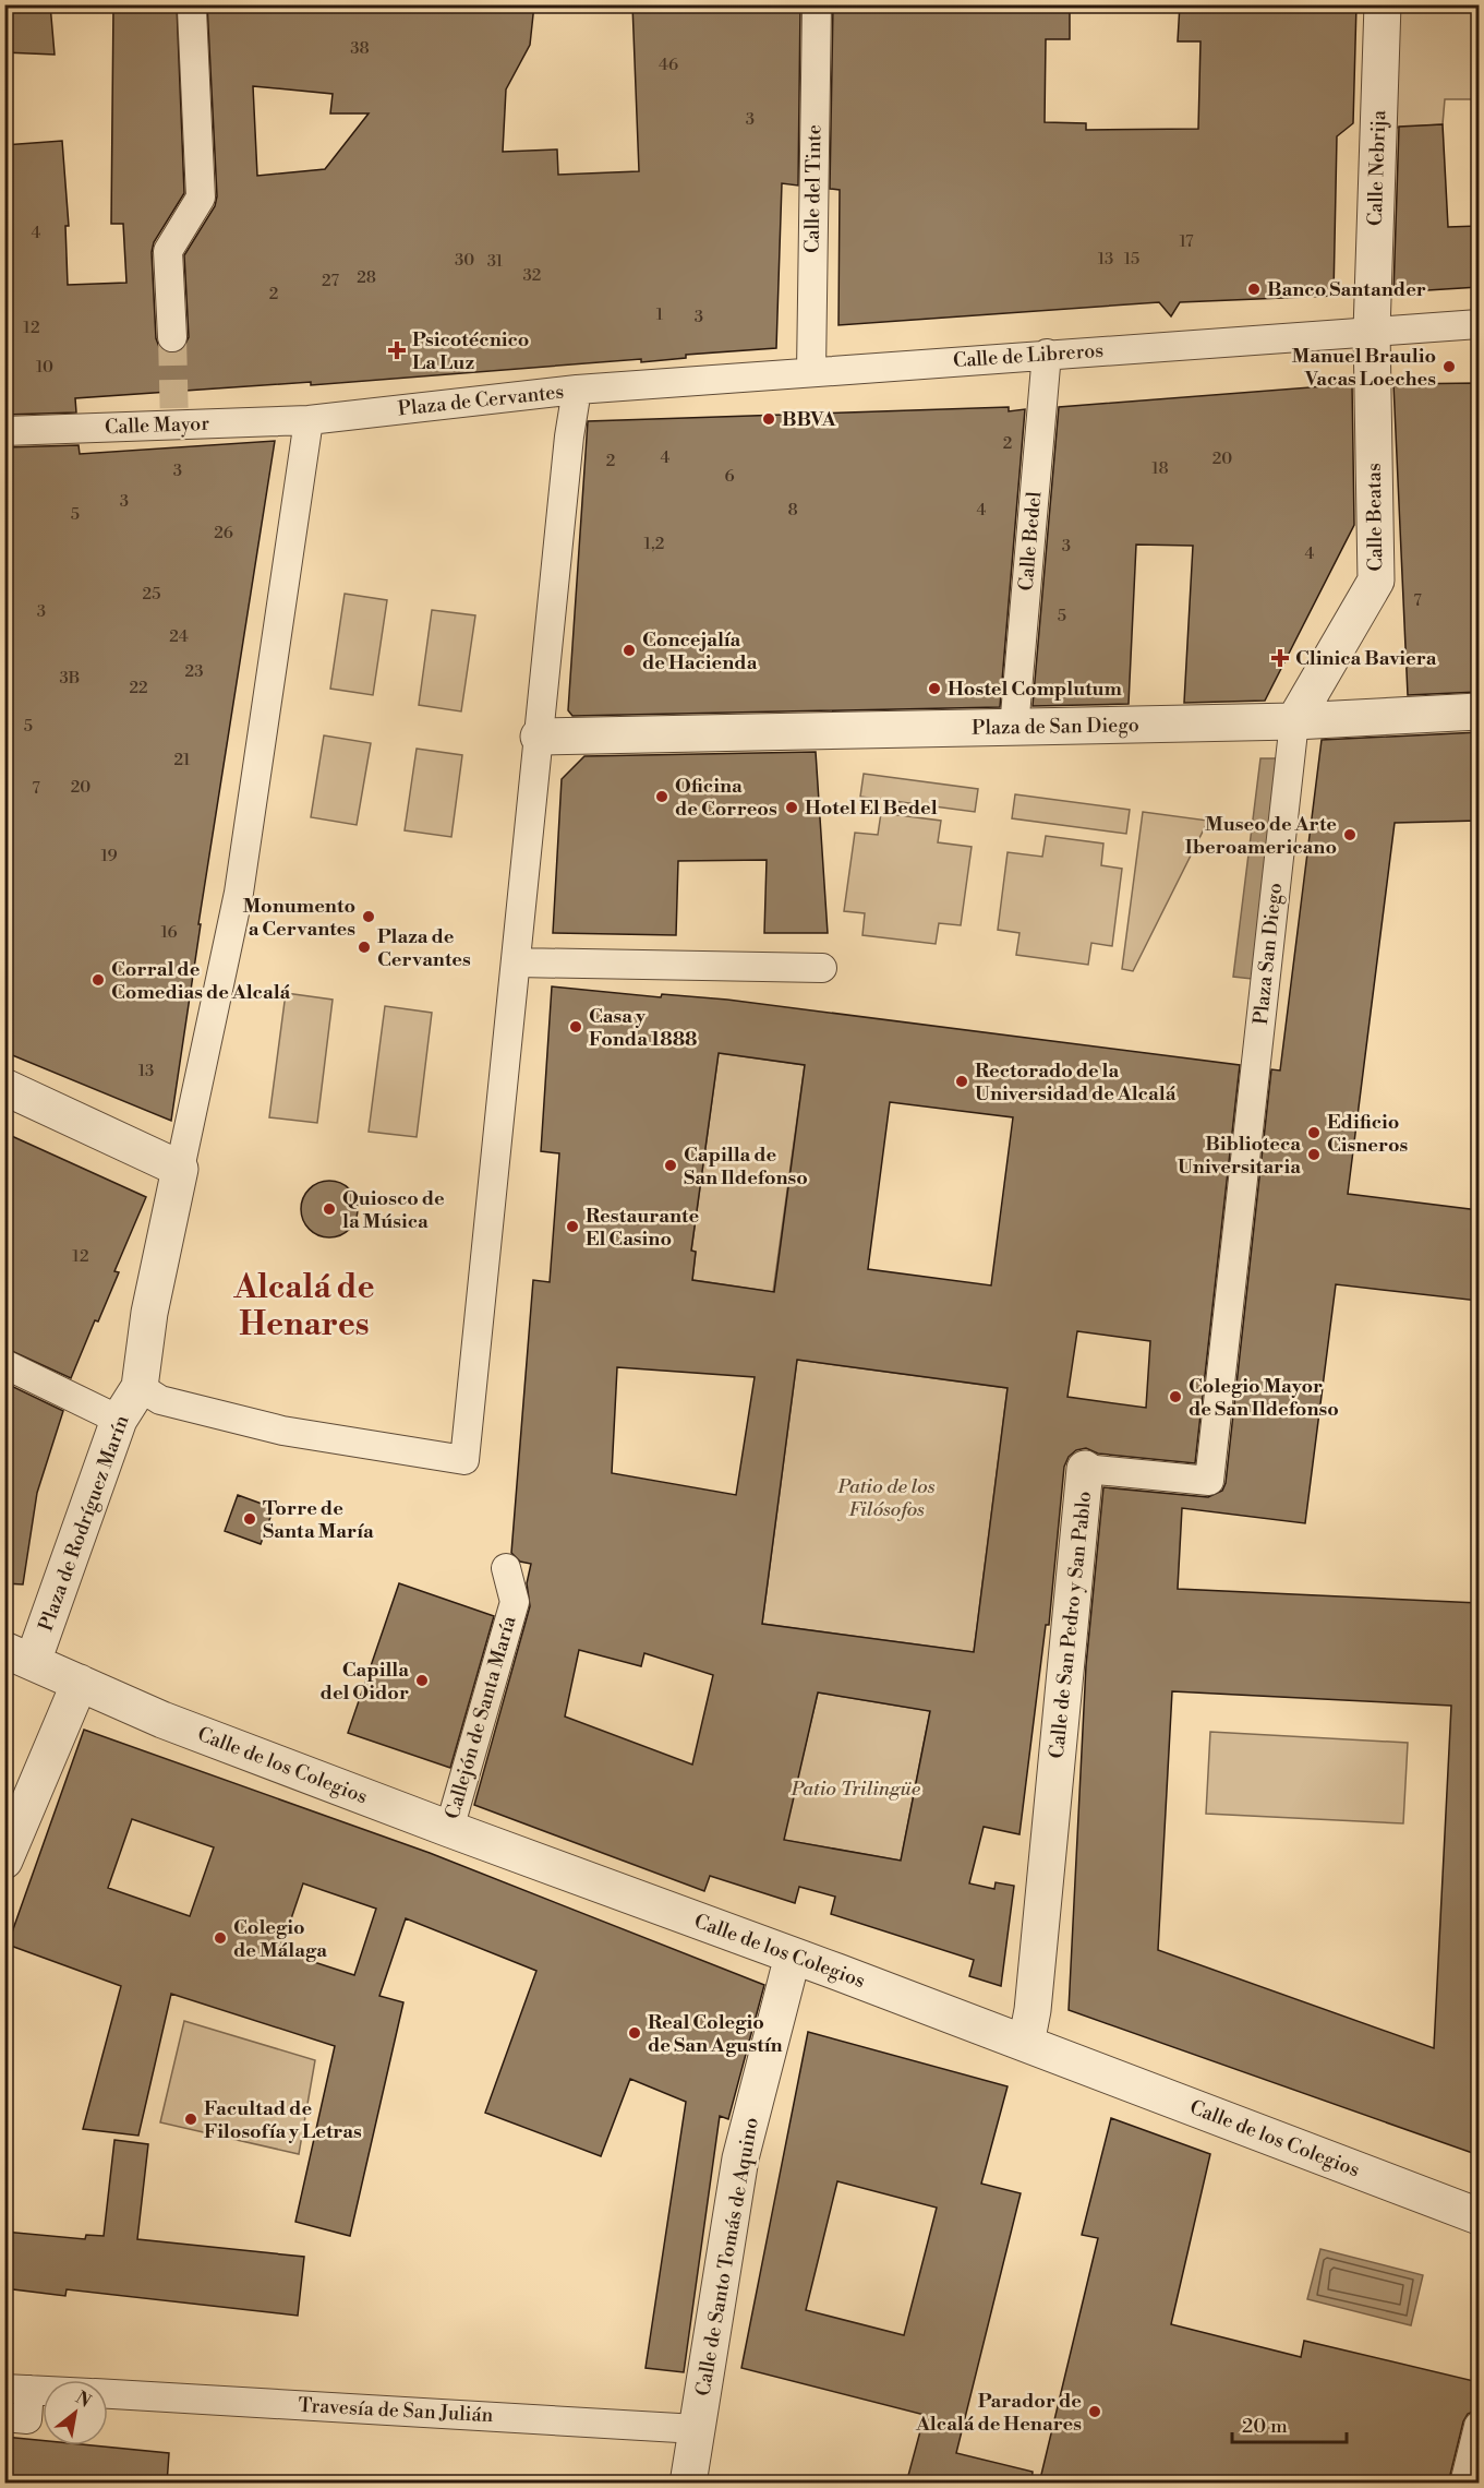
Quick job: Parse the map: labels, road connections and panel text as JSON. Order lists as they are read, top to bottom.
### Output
{
  "streets": {
    "street": [
      "Calle Nebrija",
      "Calle del Tinte",
      "Calle de Libreros",
      "Plaza de Cervantes",
      "Calle Mayor",
      "Calle Beatas",
      "Calle Bedel",
      "Plaza de San Diego",
      "Plaza San Diego",
      "Plaza de Rodríguez Marín",
      "Calle de San Pedro y San Pablo",
      "Callejón de Santa María",
      "Calle de los Colegios",
      "Calle de Santo Tomás de Aquino",
      "Travesía de San Julián"
    ]
  },
  "crossings": [
    ["Calle Nebrija", "Calle de Libreros"],
    ["Calle Nebrija", "Calle Beatas"],
    ["Calle del Tinte", "Calle de Libreros"],
    ["Calle de Libreros", "Plaza de Cervantes"],
    ["Calle de Libreros", "Calle Beatas"],
    ["Calle de Libreros", "Calle Bedel"],
    ["Plaza de Cervantes", "Calle Mayor"],
    ["Plaza de Cervantes", "Plaza de San Diego"],
    ["Plaza de Cervantes", "Plaza de Rodríguez Marín"],
    ["Calle Beatas", "Plaza de San Diego"],
    ["Calle Beatas", "Plaza San Diego"],
    ["Calle Bedel", "Plaza de San Diego"],
    ["Plaza de San Diego", "Plaza San Diego"],
    ["Plaza San Diego", "Calle de San Pedro y San Pablo"],
    ["Plaza de Rodríguez Marín", "Calle de los Colegios"],
    ["Calle de San Pedro y San Pablo", "Calle de los Colegios"],
    ["Callejón de Santa María", "Calle de los Colegios"],
    ["Calle de los Colegios", "Calle de Santo Tomás de Aquino"],
    ["Calle de Santo Tomás de Aquino", "Travesía de San Julián"]
  ],
  "districts": ["Alcalá de Henares"],
  "parks": ["Patio de los Filósofos", "Patio Trilingüe"],
  "places": {
    "other": [
      "Banco Santander",
      "Manuel Braulio Vacas Loeches",
      "BBVA",
      "Concejalía de Hacienda",
      "Hostel Complutum",
      "Oficina de Correos",
      "Hotel El Bedel",
      "Museo de Arte Iberoamericano",
      "Monumento a Cervantes",
      "Plaza de Cervantes",
      "Corral de Comedias de Alcalá",
      "Casa y Fonda 1888",
      "Rectorado de la Universidad de Alcalá",
      "Edificio Cisneros",
      "Biblioteca Universitaria",
      "Capilla de San Ildefonso",
      "Quiosco de la Música",
      "Restaurante El Casino",
      "Colegio Mayor de San Ildefonso",
      "Torre de Santa María",
      "Capilla del Oidor",
      "Colegio de Málaga",
      "Real Colegio de San Agustín",
      "Facultad de Filosofía y Letras",
      "Parador de Alcalá de Henares"
    ],
    "health": ["Psicotécnico La Luz", "Clinica Baviera"]
  },
  "house_numbers": [
    "38",
    "46",
    "3",
    "4",
    "17",
    "13",
    "15",
    "30",
    "31",
    "32",
    "28",
    "27",
    "2",
    "1",
    "3",
    "12",
    "10",
    "2",
    "4",
    "20",
    "2",
    "18",
    "3",
    "6",
    "3",
    "8",
    "4",
    "5",
    "26",
    "1,2",
    "3",
    "4",
    "25",
    "7",
    "3",
    "5",
    "24",
    "23",
    "3B",
    "22",
    "5",
    "21",
    "20",
    "7",
    "19",
    "16",
    "13",
    "12"
  ],
  "scale_bar": "20 m",
  "north": "top right"
}
